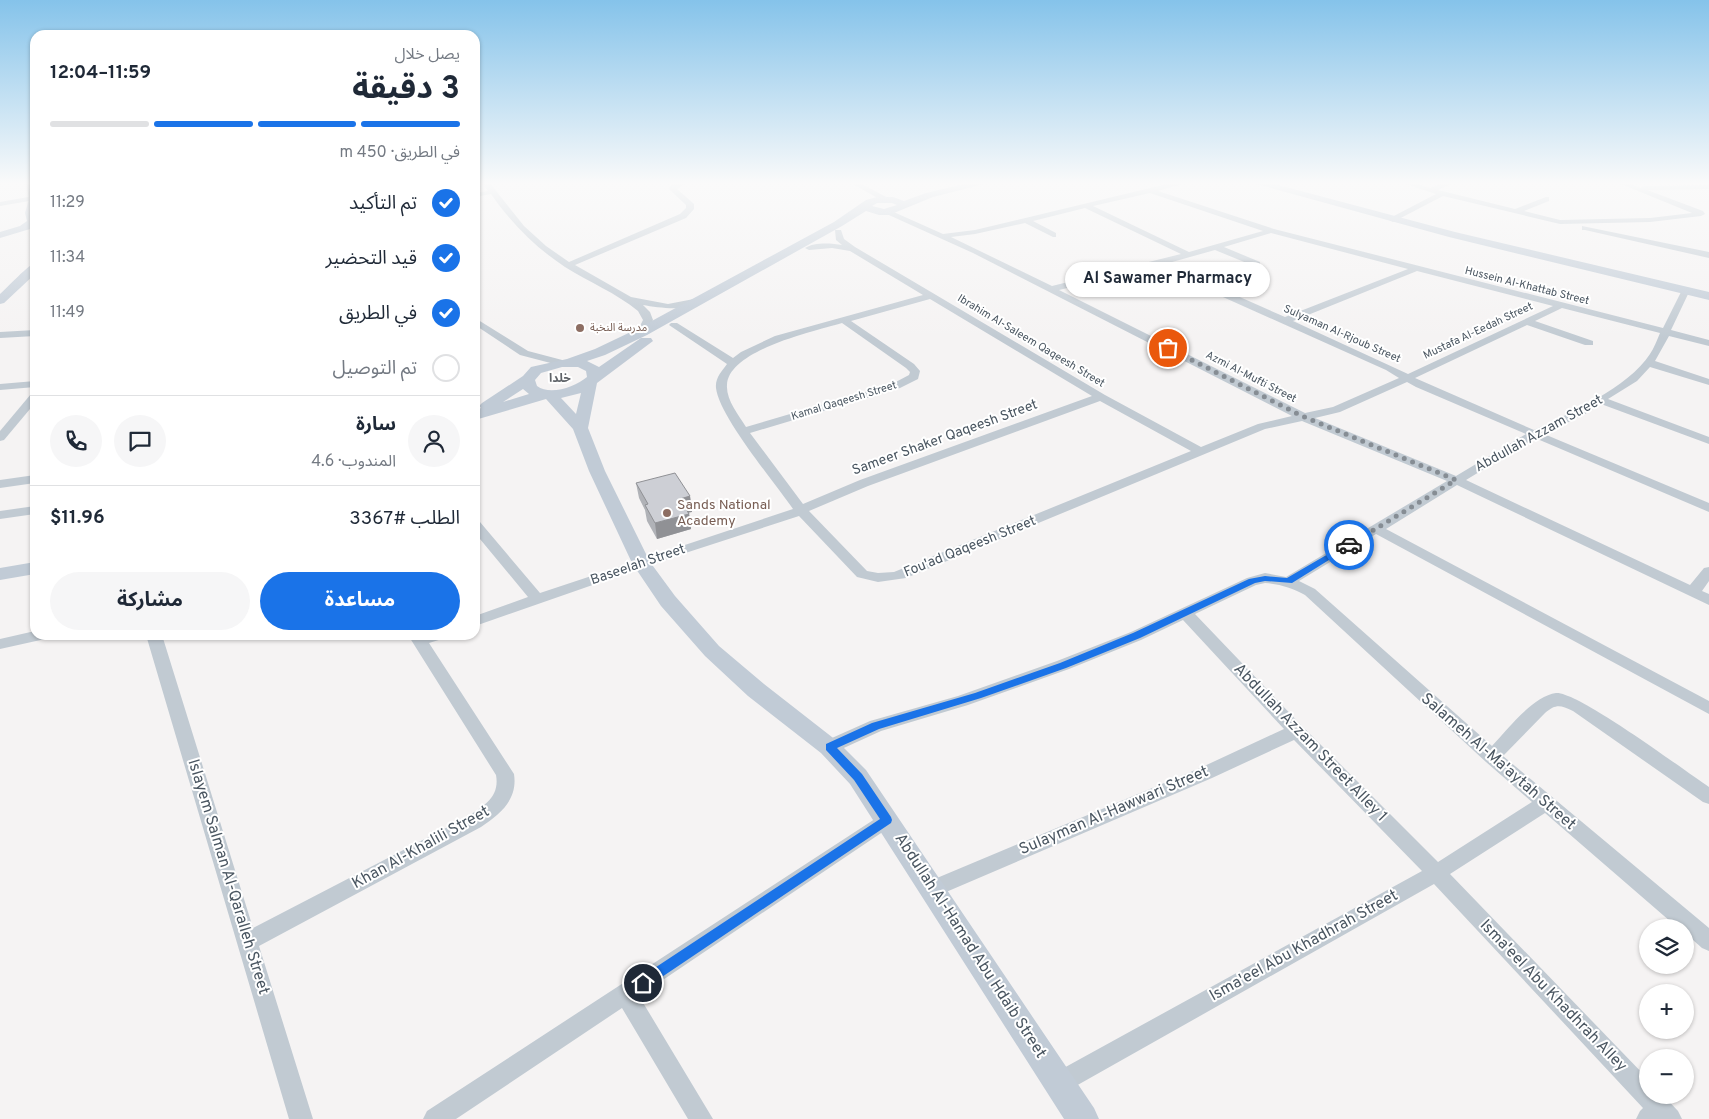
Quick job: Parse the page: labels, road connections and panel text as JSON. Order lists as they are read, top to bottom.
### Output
{
  "streets": {
    "street": [
      "Hussein Al-Khattab Street",
      "Mustafa Al-Eedah Street",
      "Sulyaman Al-Rjoub Street",
      "Ibrahim Al-Saleem Qaqeesh Street",
      "Azmi Al-Mufti Street",
      "Kamal Qaqeesh Street",
      "Abdullah Azzam Street",
      "Sameer Shaker Qaqeesh Street",
      "Fou'ad Qaqeesh Street",
      "Baseelah Street",
      "Abdullah Azzam Street Alley 1",
      "Salameh Al-Ma'aytah Street",
      "Sulayman Al-Hawwari Street",
      "Khan Al-Khalili Street",
      "Islayem Salman Al-Qaralleh Street",
      "Abdullah Al-Hamad Abu Hdaib Street",
      "Isma'eel Abu Khadhrah Street",
      "Isma'eel Abu Khadhrah Alley"
    ]
  },
  "crossings": [
    ["Hussein Al-Khattab Street", "Mustafa Al-Eedah Street"],
    ["Hussein Al-Khattab Street", "Abdullah Azzam Street"],
    ["Mustafa Al-Eedah Street", "Sulyaman Al-Rjoub Street"],
    ["Mustafa Al-Eedah Street", "Fou'ad Qaqeesh Street"],
    ["Sulyaman Al-Rjoub Street", "Abdullah Azzam Street"],
    ["Sulyaman Al-Rjoub Street", "Fou'ad Qaqeesh Street"],
    ["Ibrahim Al-Saleem Qaqeesh Street", "Sameer Shaker Qaqeesh Street"],
    ["Ibrahim Al-Saleem Qaqeesh Street", "Fou'ad Qaqeesh Street"],
    ["Azmi Al-Mufti Street", "Abdullah Azzam Street"],
    ["Azmi Al-Mufti Street", "Fou'ad Qaqeesh Street"],
    ["Kamal Qaqeesh Street", "Fou'ad Qaqeesh Street"],
    ["Abdullah Azzam Street", "Salameh Al-Ma'aytah Street"],
    ["Sameer Shaker Qaqeesh Street", "Fou'ad Qaqeesh Street"],
    ["Sameer Shaker Qaqeesh Street", "Baseelah Street"],
    ["Fou'ad Qaqeesh Street", "Baseelah Street"],
    ["Baseelah Street", "Abdullah Al-Hamad Abu Hdaib Street"],
    ["Abdullah Azzam Street Alley 1", "Sulayman Al-Hawwari Street"],
    ["Abdullah Azzam Street Alley 1", "Isma'eel Abu Khadhrah Street"],
    ["Abdullah Azzam Street Alley 1", "Isma'eel Abu Khadhrah Alley"],
    ["Salameh Al-Ma'aytah Street", "Isma'eel Abu Khadhrah Street"],
    ["Sulayman Al-Hawwari Street", "Abdullah Al-Hamad Abu Hdaib Street"],
    ["Khan Al-Khalili Street", "Islayem Salman Al-Qaralleh Street"],
    ["Abdullah Al-Hamad Abu Hdaib Street", "Isma'eel Abu Khadhrah Street"],
    ["Isma'eel Abu Khadhrah Street", "Isma'eel Abu Khadhrah Alley"]
  ],
  "districts": ["خلدا"],
  "places": ["مدرسة النخبة", "Al Sawamer Pharmacy", "Sands National Academy"],
  "page": {
    "heading": ["3 دقيقة", "يصل خلال", "11:59–12:04"],
    "panel": [
      "سارة",
      "المندوب · 4.6",
      "الطلب #3367",
      "$11.96"
    ],
    "bar": "في الطريق · 450 m",
    "list": [
      ["تم التأكيد", "11:29"],
      ["قيد التحضير", "11:34"],
      ["في الطريق", "11:49"],
      "تم التوصيل"
    ],
    "bubble": "Al Sawamer Pharmacy",
    "buttons": ["مساعدة", "مشاركة"],
    "map_buttons": ["+", "−"]
  }
}
